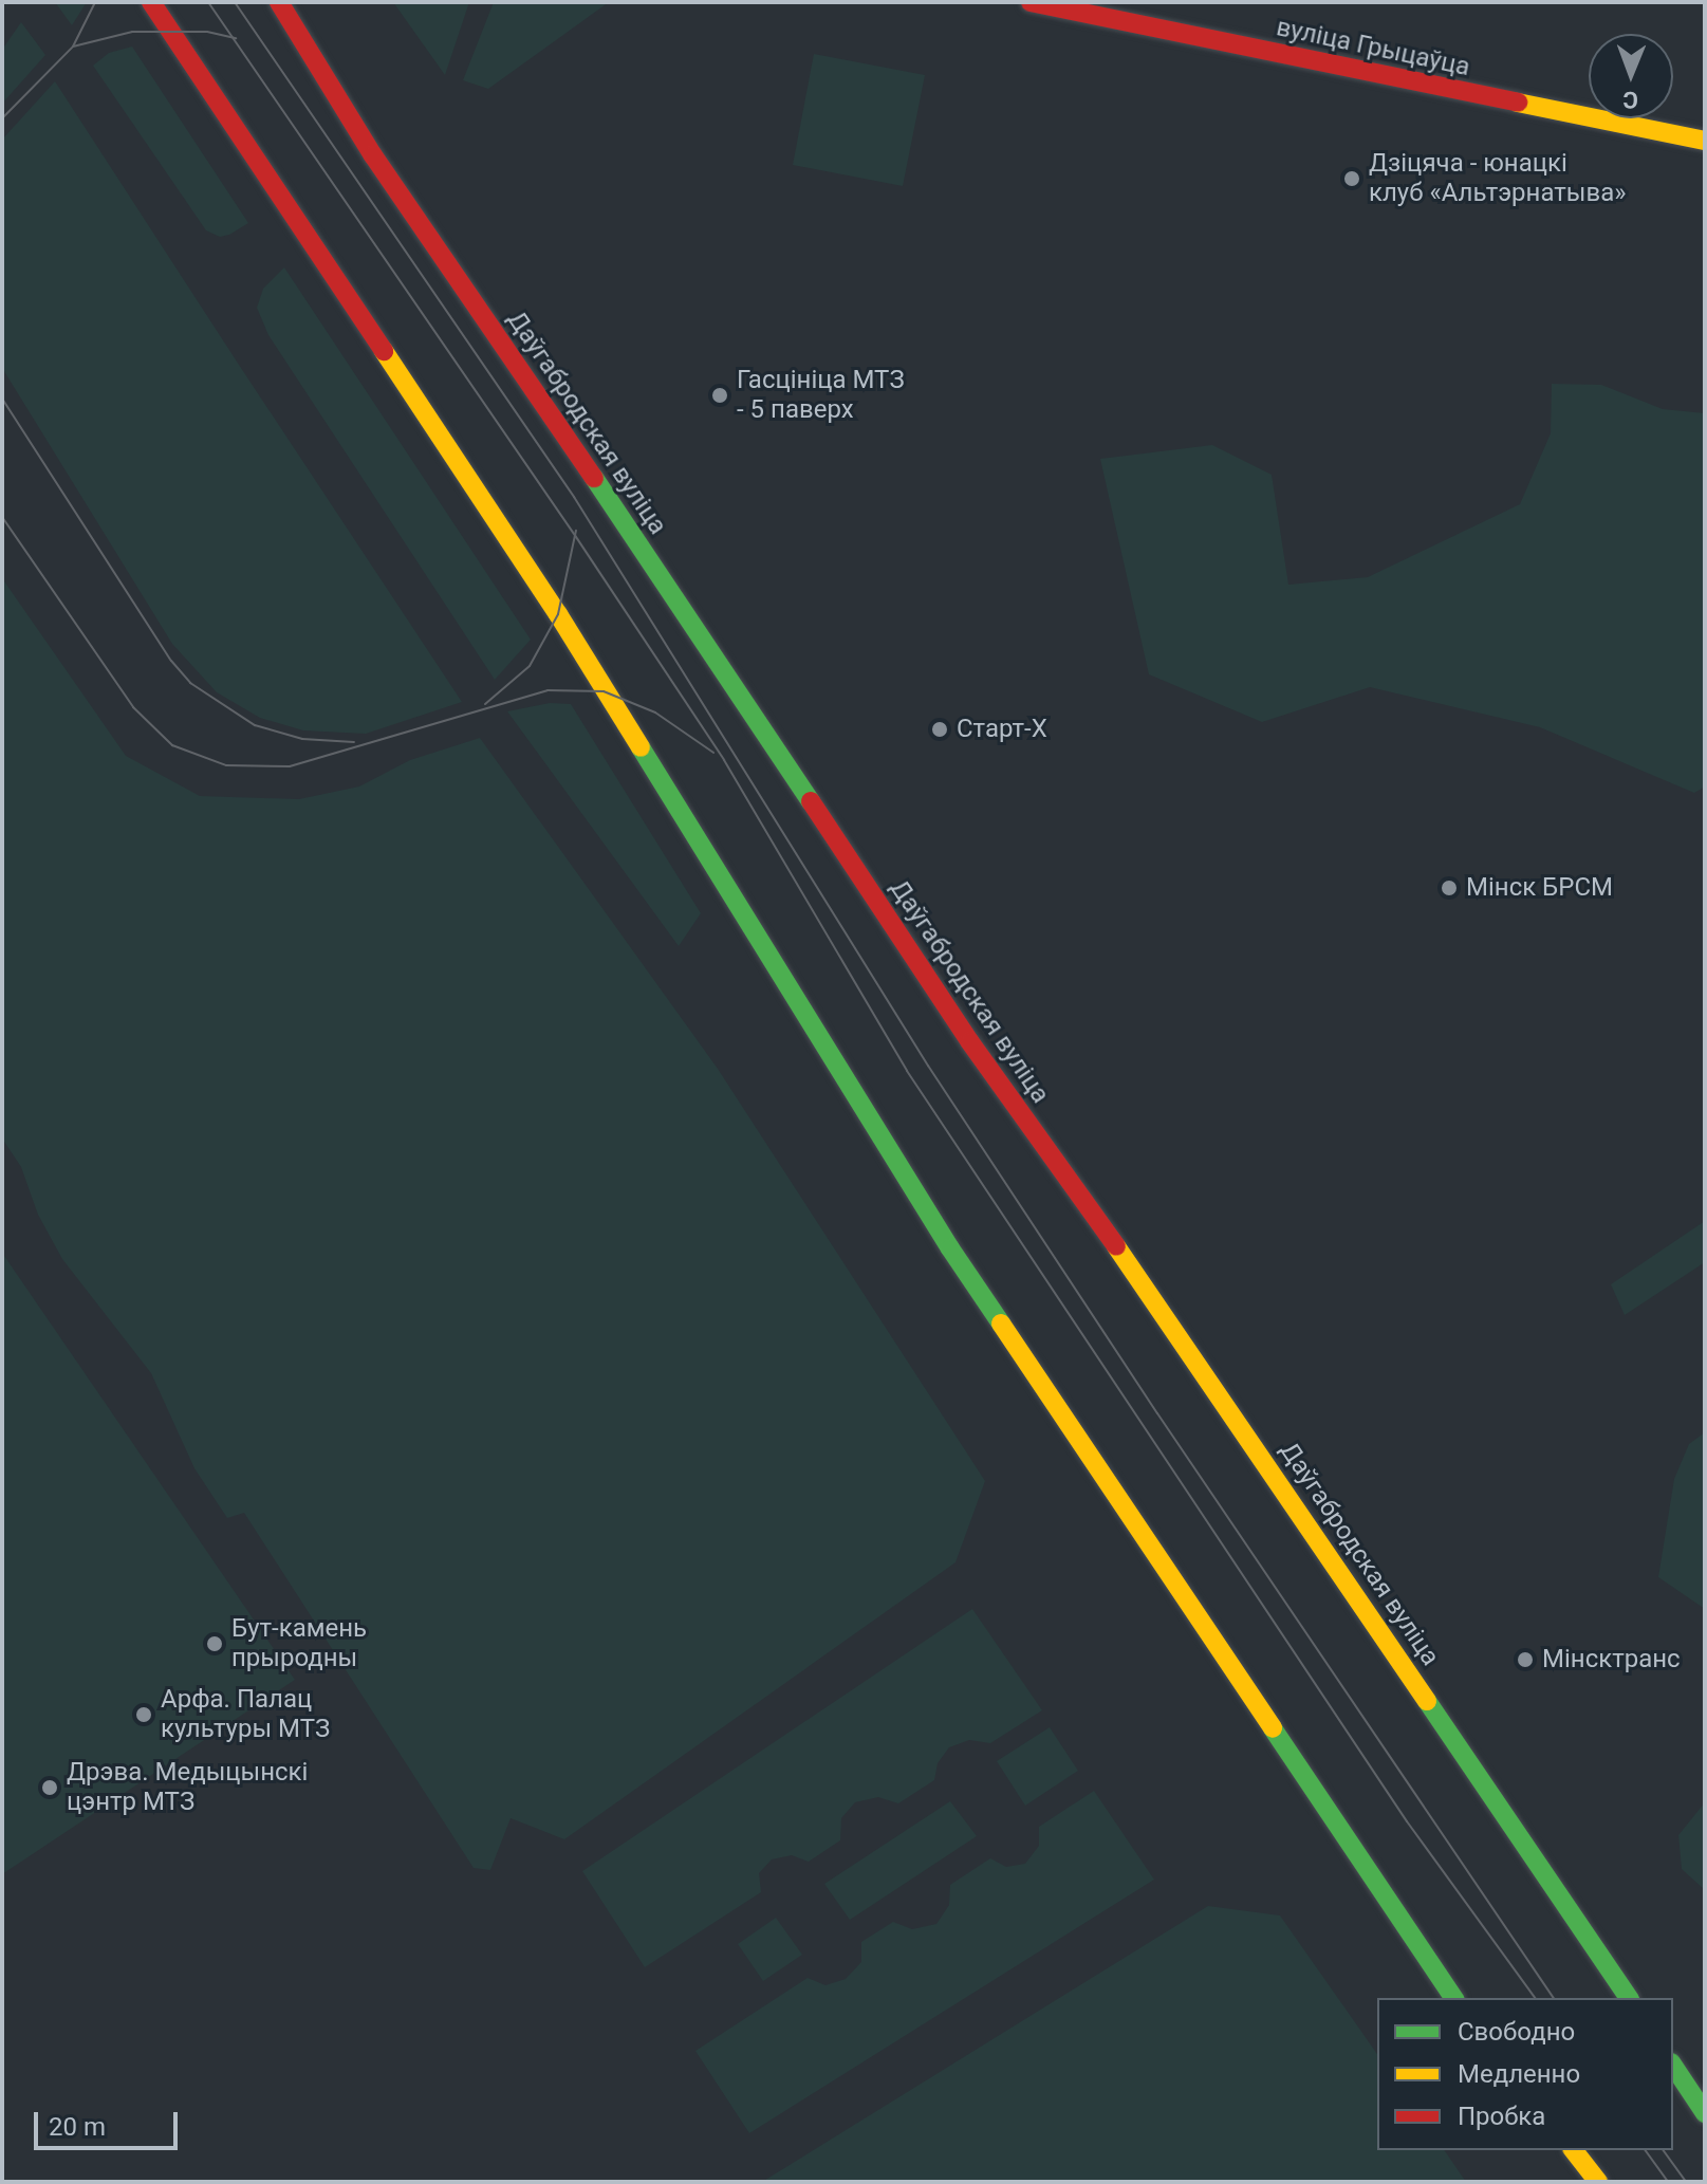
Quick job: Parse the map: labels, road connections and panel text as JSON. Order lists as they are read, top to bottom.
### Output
{
  "streets": {
    "main road": ["вуліца Грыцаўца", "Даўгабродская вуліца"]
  },
  "places": [
    "Дзіцяча - юнацкі клуб «Альтэрнатыва»",
    "Гасцініца МТЗ - 5 паверх",
    "Старт-X",
    "Мінск БРСМ",
    "Бут-камень прыродны",
    "Мінсктранс",
    "Арфа. Палац культуры МТЗ",
    "Дрэва. Медыцынскі цэнтр МТЗ"
  ],
  "legend": ["Свободно", "Медленно", "Пробка"],
  "scale_bar": "20 m",
  "north": "bottom"
}
